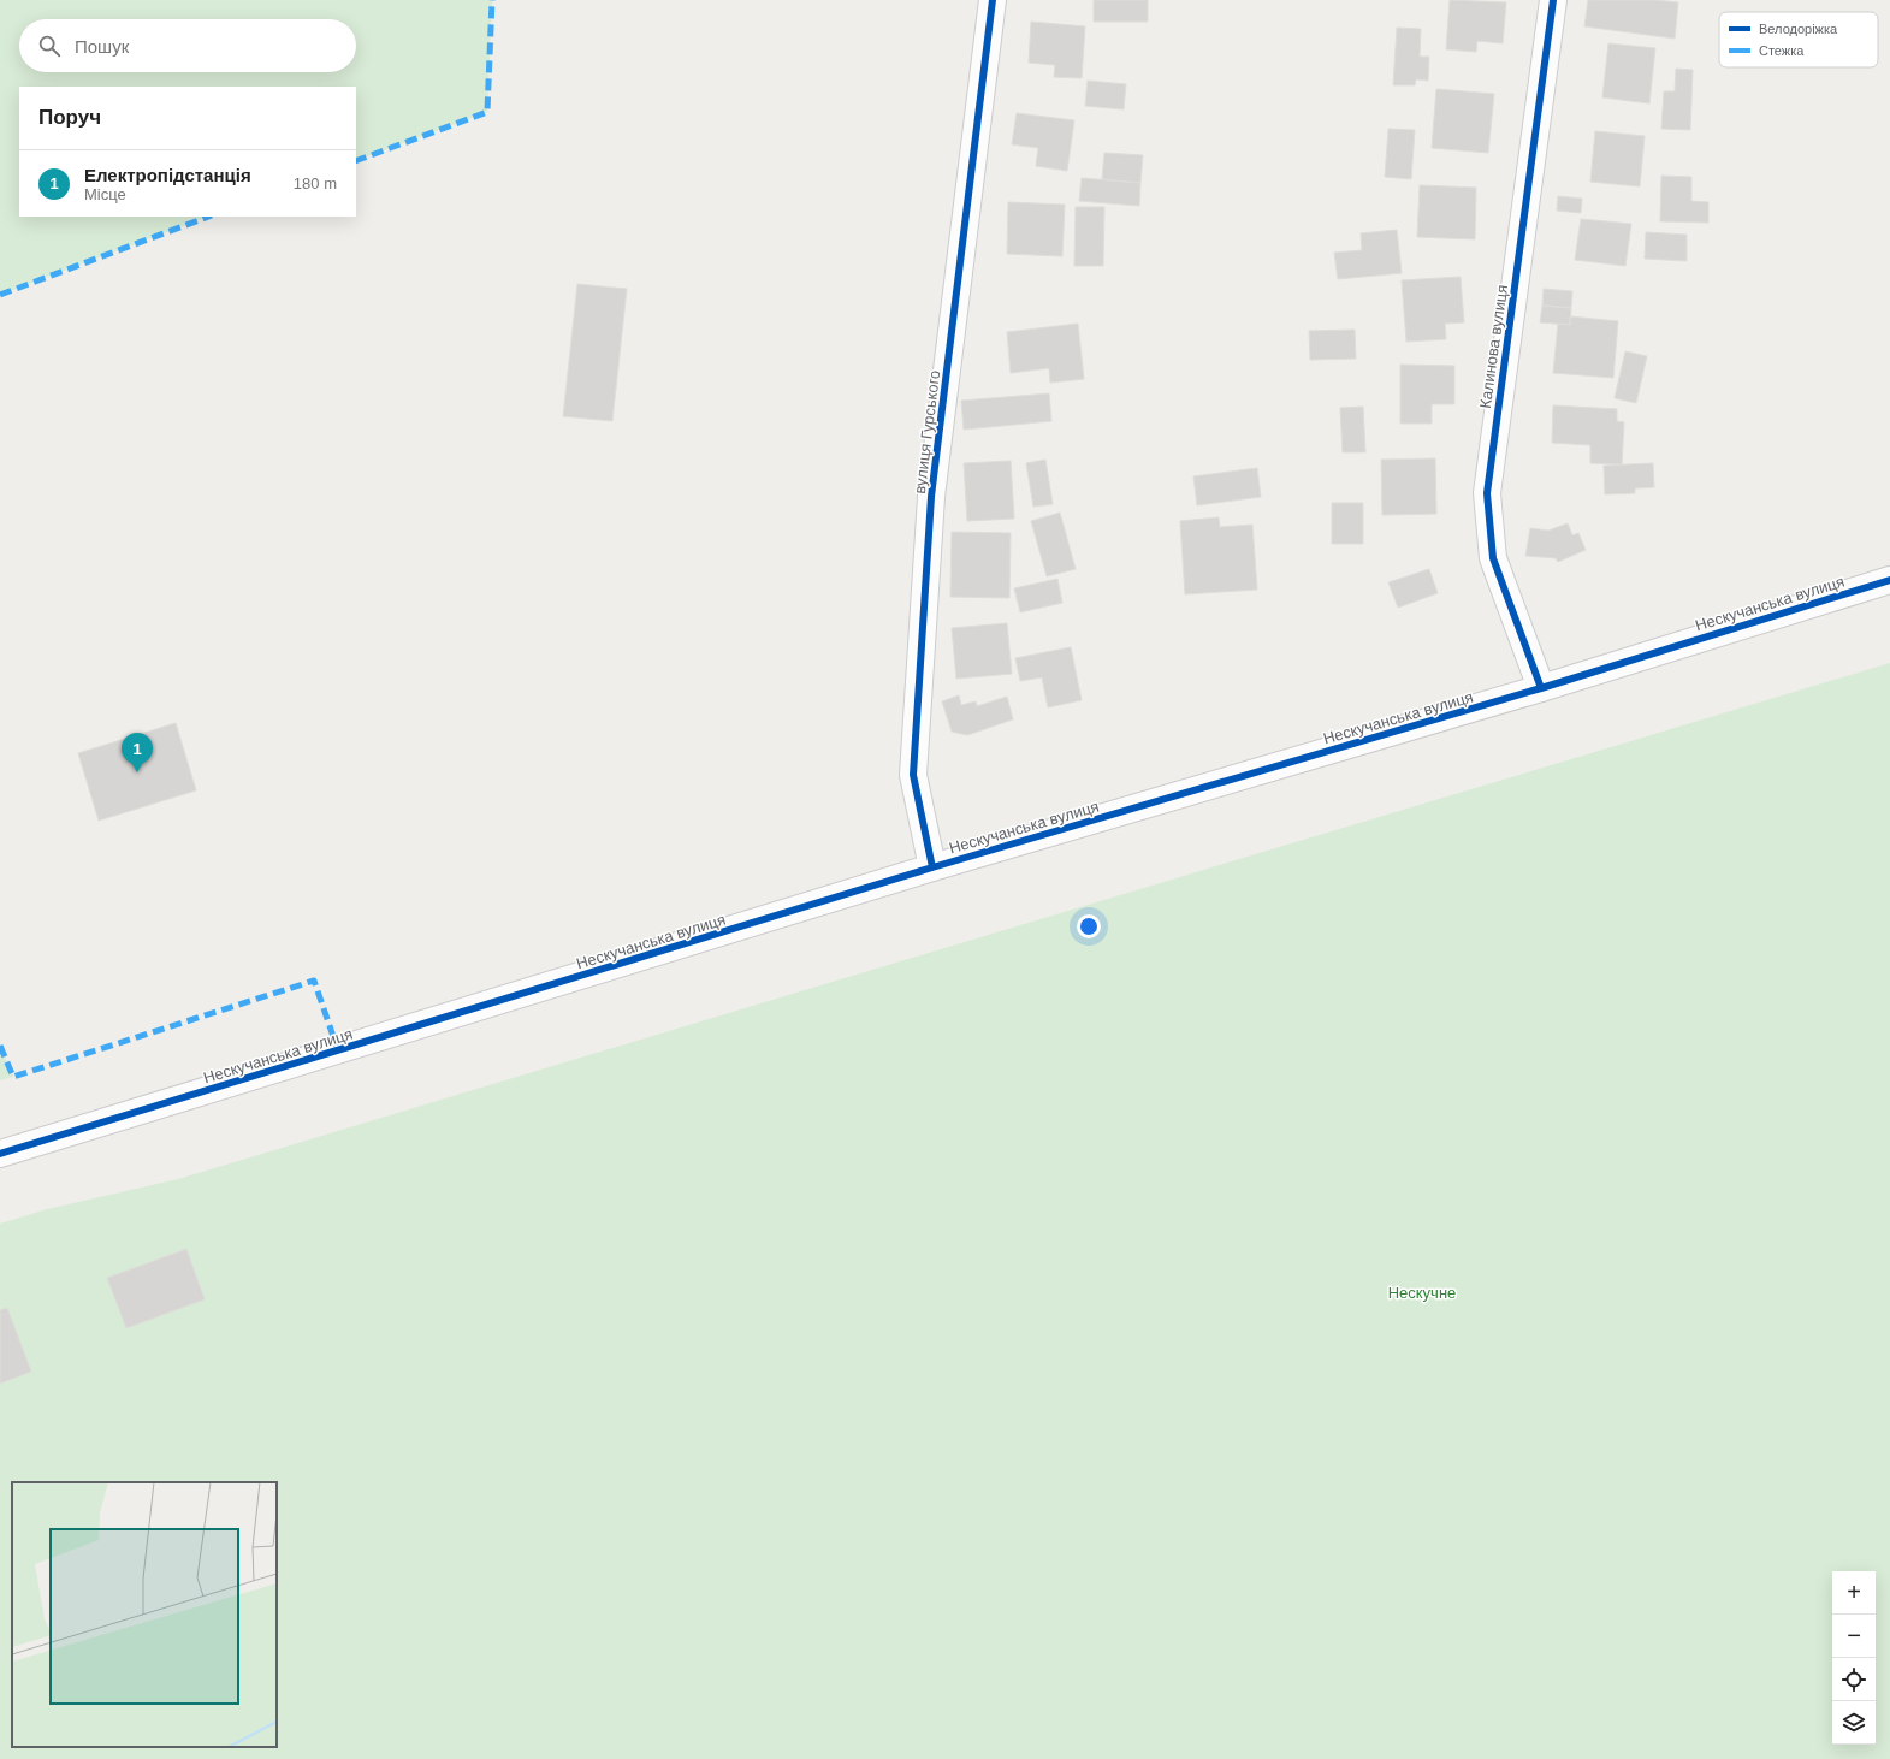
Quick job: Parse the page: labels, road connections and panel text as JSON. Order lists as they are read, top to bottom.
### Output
{
  "streets": {
    "street": ["Калинова вулиця", "вулиця Гурського", "Нескучанська вулиця"]
  },
  "crossings": [
    ["Калинова вулиця", "Нескучанська вулиця"],
    ["вулиця Гурського", "Нескучанська вулиця"]
  ],
  "parks": ["Нескучне"],
  "legend": ["Велодоріжка", "Стежка"],
  "page": {
    "search": "Пошук",
    "heading": "Поруч",
    "list": [
      {
        "mark": "1",
        "name": "Електропідстанція",
        "note": "Місце",
        "value": "180 m"
      }
    ],
    "pins": "1",
    "map_buttons": ["+", "−"]
  }
}
